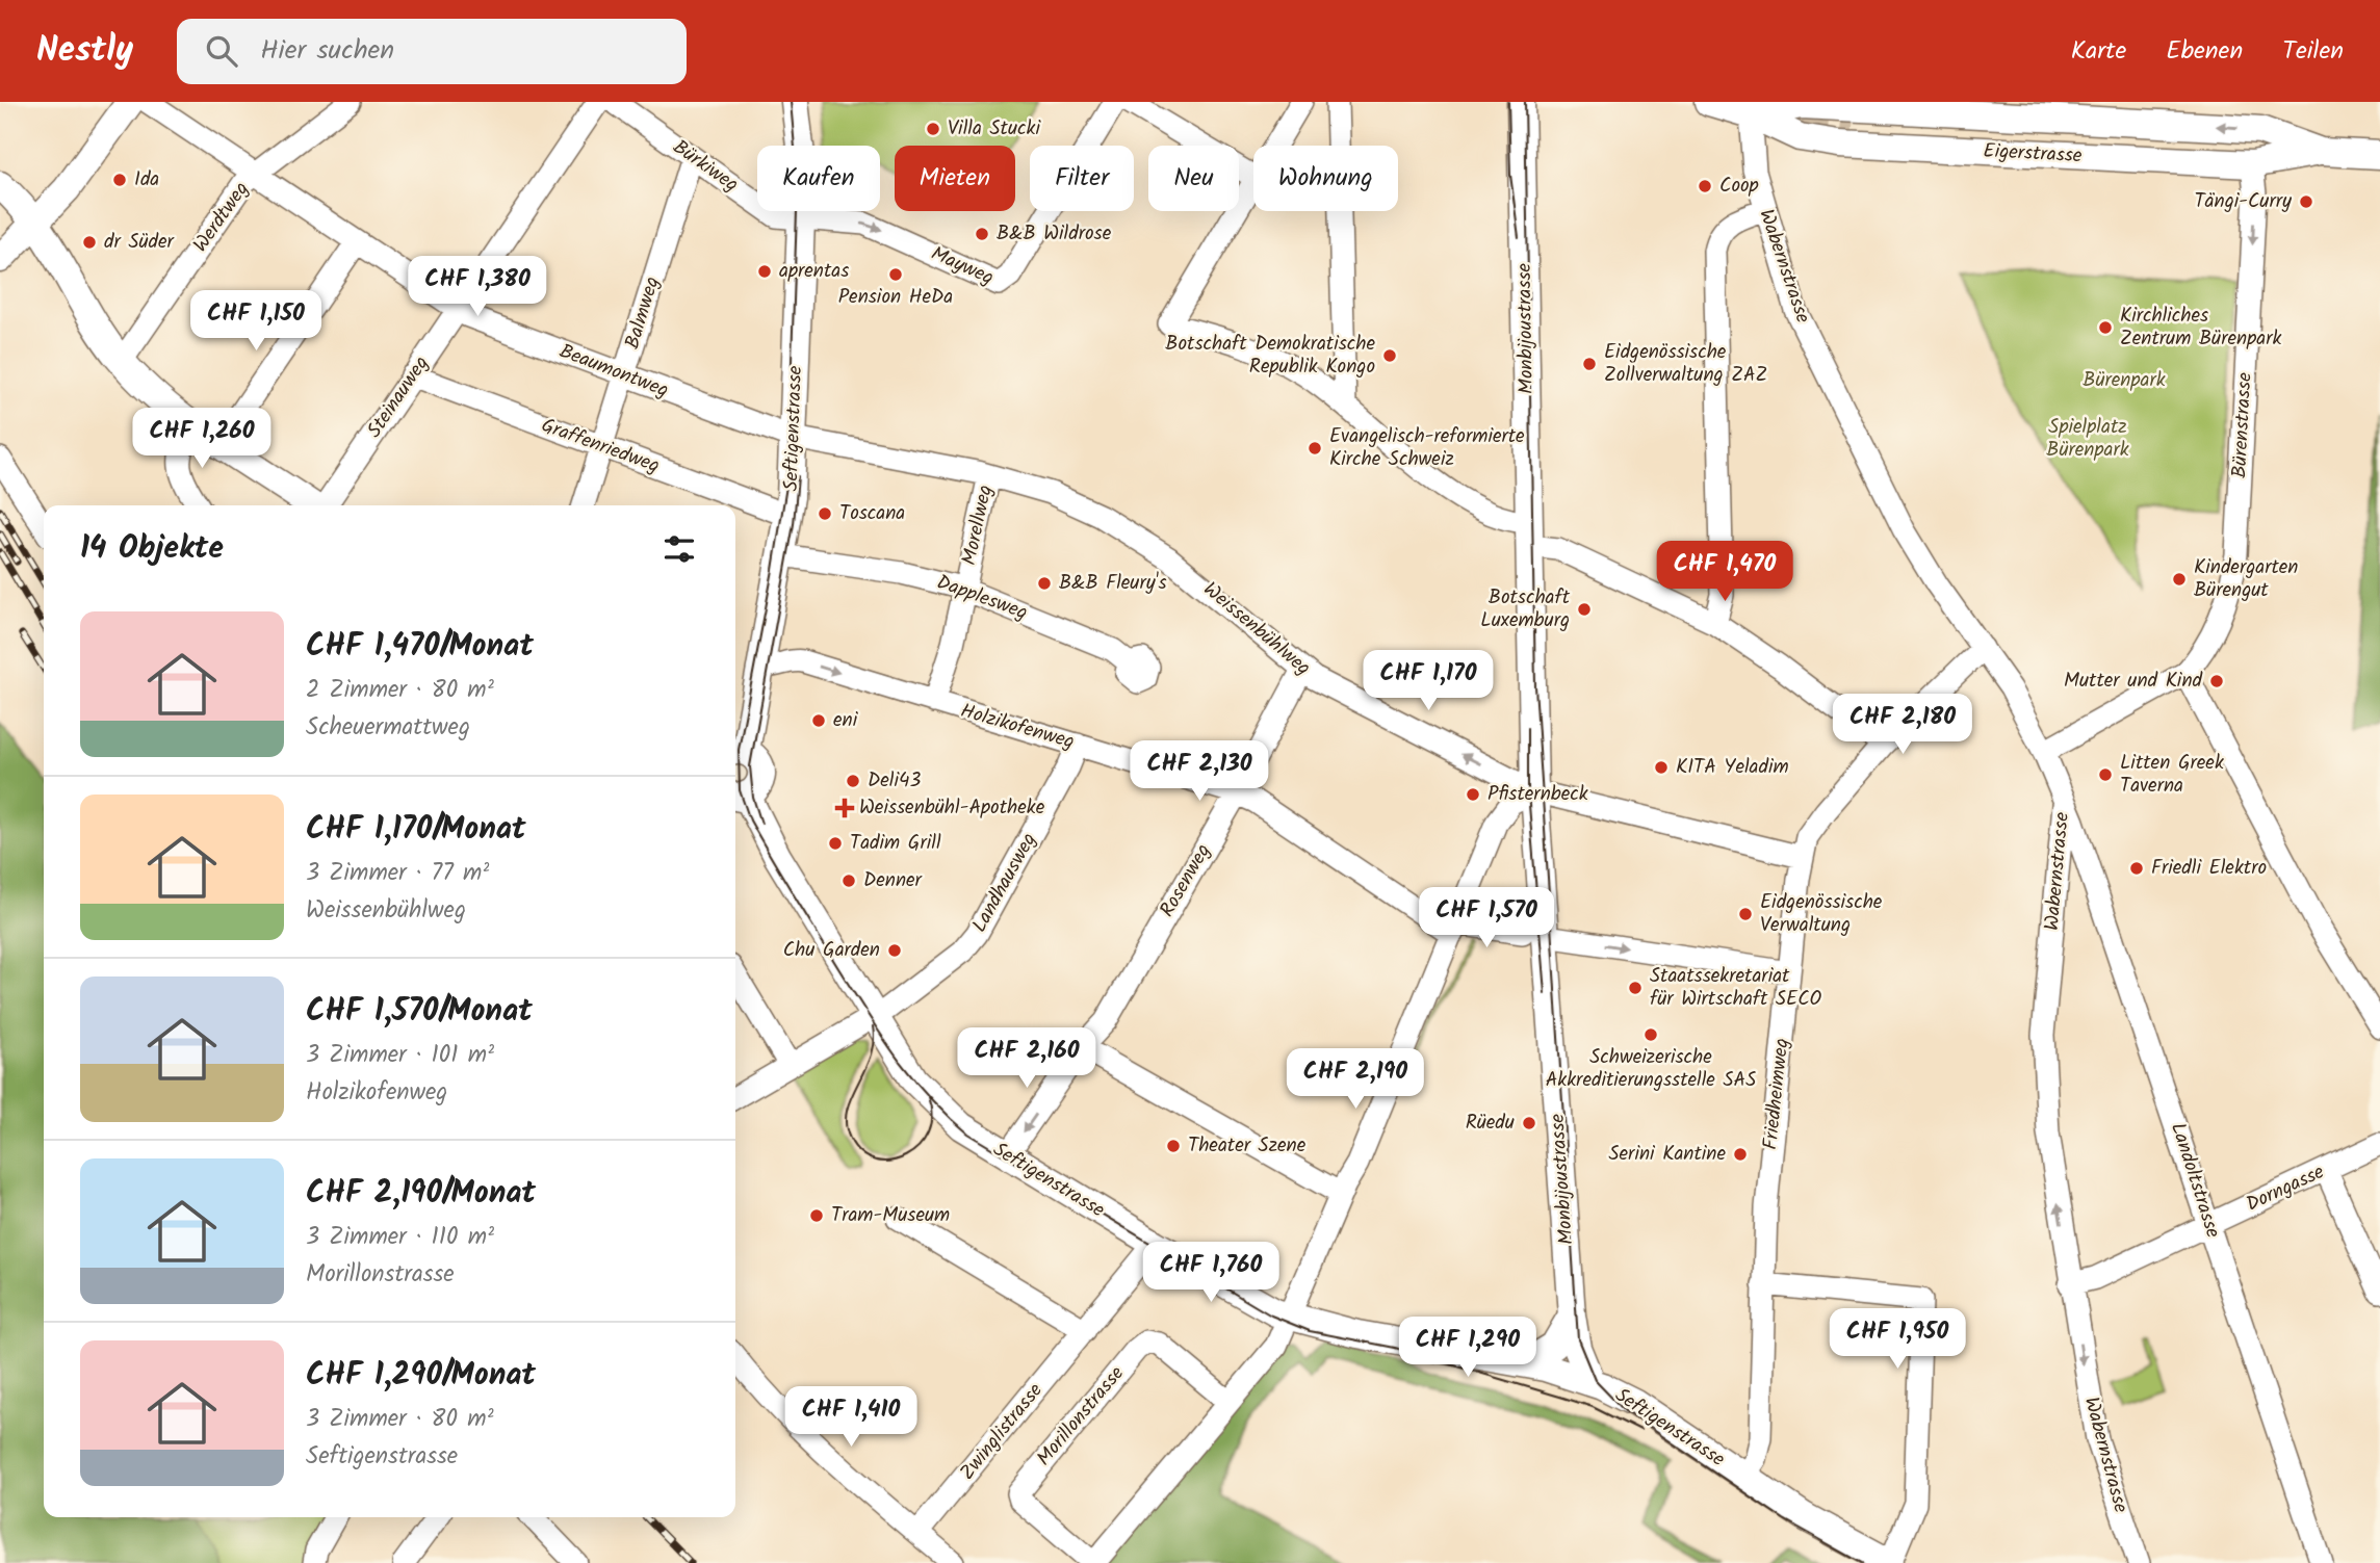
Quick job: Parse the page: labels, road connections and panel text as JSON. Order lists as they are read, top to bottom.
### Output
{
  "streets": {
    "main road": ["Eigerstrasse", "Monbijoustrasse", "Seftigenstrasse"],
    "street": [
      "Bürkiweg",
      "Werdtweg",
      "Mayweg",
      "Wabernstrasse",
      "Balmweg",
      "Beaumontweg",
      "Steinauweg",
      "Bürenstrasse",
      "Graffenriedweg",
      "Morellweg",
      "Dapplesweg",
      "Weissenbühlweg",
      "Holzikofenweg",
      "Rosenweg",
      "Landhausweg",
      "Friedheimweg",
      "Landoltstrasse",
      "Dorngasse",
      "Morillonstrasse",
      "Zwinglistrasse"
    ]
  },
  "crossings": [
    ["Eigerstrasse", "Wabernstrasse"],
    ["Eigerstrasse", "Bürenstrasse"],
    ["Bürkiweg", "Mayweg"],
    ["Bürkiweg", "Balmweg"],
    ["Bürkiweg", "Seftigenstrasse"],
    ["Werdtweg", "Beaumontweg"],
    ["Mayweg", "Seftigenstrasse"],
    ["Wabernstrasse", "Bürenstrasse"],
    ["Wabernstrasse", "Friedheimweg"],
    ["Wabernstrasse", "Landoltstrasse"],
    ["Wabernstrasse", "Dorngasse"],
    ["Balmweg", "Beaumontweg"],
    ["Balmweg", "Graffenriedweg"],
    ["Monbijoustrasse", "Seftigenstrasse"],
    ["Monbijoustrasse", "Weissenbühlweg"],
    ["Monbijoustrasse", "Holzikofenweg"],
    ["Monbijoustrasse", "Morillonstrasse"],
    ["Beaumontweg", "Steinauweg"],
    ["Beaumontweg", "Seftigenstrasse"],
    ["Beaumontweg", "Weissenbühlweg"],
    ["Steinauweg", "Graffenriedweg"],
    ["Seftigenstrasse", "Graffenriedweg"],
    ["Seftigenstrasse", "Dapplesweg"],
    ["Seftigenstrasse", "Weissenbühlweg"],
    ["Seftigenstrasse", "Holzikofenweg"],
    ["Seftigenstrasse", "Rosenweg"],
    ["Seftigenstrasse", "Landhausweg"],
    ["Seftigenstrasse", "Friedheimweg"],
    ["Seftigenstrasse", "Morillonstrasse"],
    ["Seftigenstrasse", "Zwinglistrasse"],
    ["Morellweg", "Dapplesweg"],
    ["Morellweg", "Weissenbühlweg"],
    ["Morellweg", "Holzikofenweg"],
    ["Weissenbühlweg", "Rosenweg"],
    ["Weissenbühlweg", "Friedheimweg"],
    ["Weissenbühlweg", "Morillonstrasse"],
    ["Holzikofenweg", "Rosenweg"],
    ["Holzikofenweg", "Landhausweg"],
    ["Holzikofenweg", "Friedheimweg"],
    ["Holzikofenweg", "Morillonstrasse"],
    ["Landoltstrasse", "Dorngasse"]
  ],
  "one_way": ["Bürenstrasse", "Holzikofenweg"],
  "parks": ["Bürenpark", "Spielplatz Bürenpark"],
  "places": {
    "other": [
      "Villa Stucki",
      "Ida",
      "Coop",
      "Tängi-Curry",
      "B&B Wildrose",
      "dr Süder",
      "aprentas",
      "Pension HeDa",
      "Kirchliches Zentrum Bürenpark",
      "Botschaft Demokratische Republik Kongo",
      "Eidgenössische Zollverwaltung ZAZ",
      "Evangelisch-reformierte Kirche Schweiz",
      "Toscana",
      "Kindergarten Bürengut",
      "B&B Fleury's",
      "Botschaft Luxemburg",
      "Mutter und Kind",
      "eni",
      "KITA Yeladim",
      "Litten Greek Taverna",
      "Deli43",
      "Pfisternbeck",
      "Tadim Grill",
      "Friedli Elektro",
      "Denner",
      "Eidgenössische Verwaltung",
      "Chu Garden",
      "Staatssekretariat für Wirtschaft SECO",
      "Schweizerische Akkreditierungsstelle SAS",
      "Rüedu",
      "Theater Szene",
      "Serini Kantine",
      "Tram-Museum"
    ],
    "health": ["Weissenbühl-Apotheke"]
  },
  "page": {
    "header": "Nestly",
    "search": "Hier suchen",
    "nav": ["Karte", "Ebenen", "Teilen"],
    "chip": [
      "Kaufen",
      "Mieten",
      "Filter",
      "Neu",
      "Wohnung"
    ],
    "price": [
      "CHF 1,380",
      "CHF 1,150",
      "CHF 1,260",
      "CHF 1,470",
      "CHF 1,170",
      "CHF 2,180",
      "CHF 2,130",
      "CHF 1,570",
      "CHF 2,160",
      "CHF 2,190",
      "CHF 1,760",
      "CHF 1,950",
      "CHF 1,290",
      "CHF 1,410"
    ],
    "heading": "14 Objekte",
    "list": [
      {
        "name": "CHF 1,470/Monat",
        "note": "2 Zimmer · 80 m² · Scheuermattweg"
      },
      {
        "name": "CHF 1,170/Monat",
        "note": "3 Zimmer · 77 m² · Weissenbühlweg"
      },
      {
        "name": "CHF 1,570/Monat",
        "note": "3 Zimmer · 101 m² · Holzikofenweg"
      },
      {
        "name": "CHF 2,190/Monat",
        "note": "3 Zimmer · 110 m² · Morillonstrasse"
      },
      {
        "name": "CHF 1,290/Monat",
        "note": "3 Zimmer · 80 m² · Seftigenstrasse"
      }
    ]
  }
}
